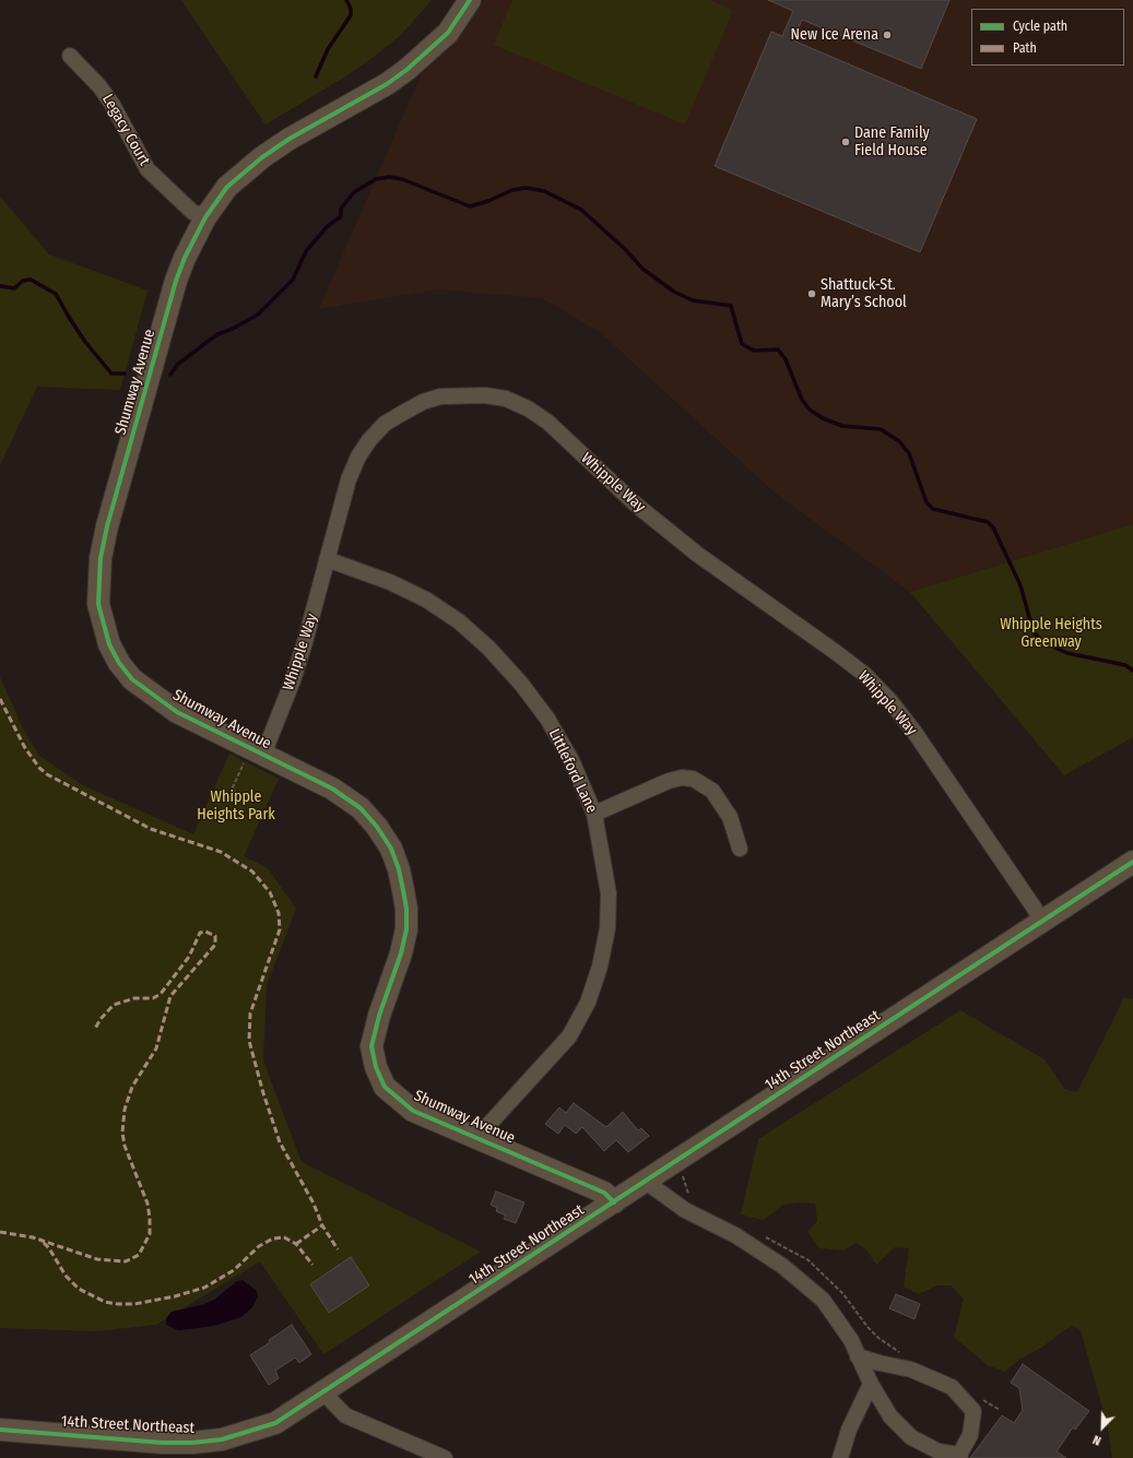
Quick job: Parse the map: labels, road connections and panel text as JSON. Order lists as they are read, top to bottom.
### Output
{
  "streets": {
    "street": [
      "Legacy Court",
      "Shumway Avenue",
      "Whipple Way",
      "Littleford Lane",
      "14th Street Northeast"
    ]
  },
  "crossings": [
    ["Legacy Court", "Shumway Avenue"],
    ["Shumway Avenue", "Whipple Way"],
    ["Shumway Avenue", "Littleford Lane"],
    ["Shumway Avenue", "14th Street Northeast"],
    ["Whipple Way", "Littleford Lane"],
    ["Whipple Way", "14th Street Northeast"]
  ],
  "parks": ["Whipple Heights Greenway", "Whipple Heights Park"],
  "places": ["New Ice Arena", "Dane Family Field House", "Shattuck-St. Mary’s School"],
  "legend": ["Cycle path", "Path"],
  "north": "bottom left"
}
